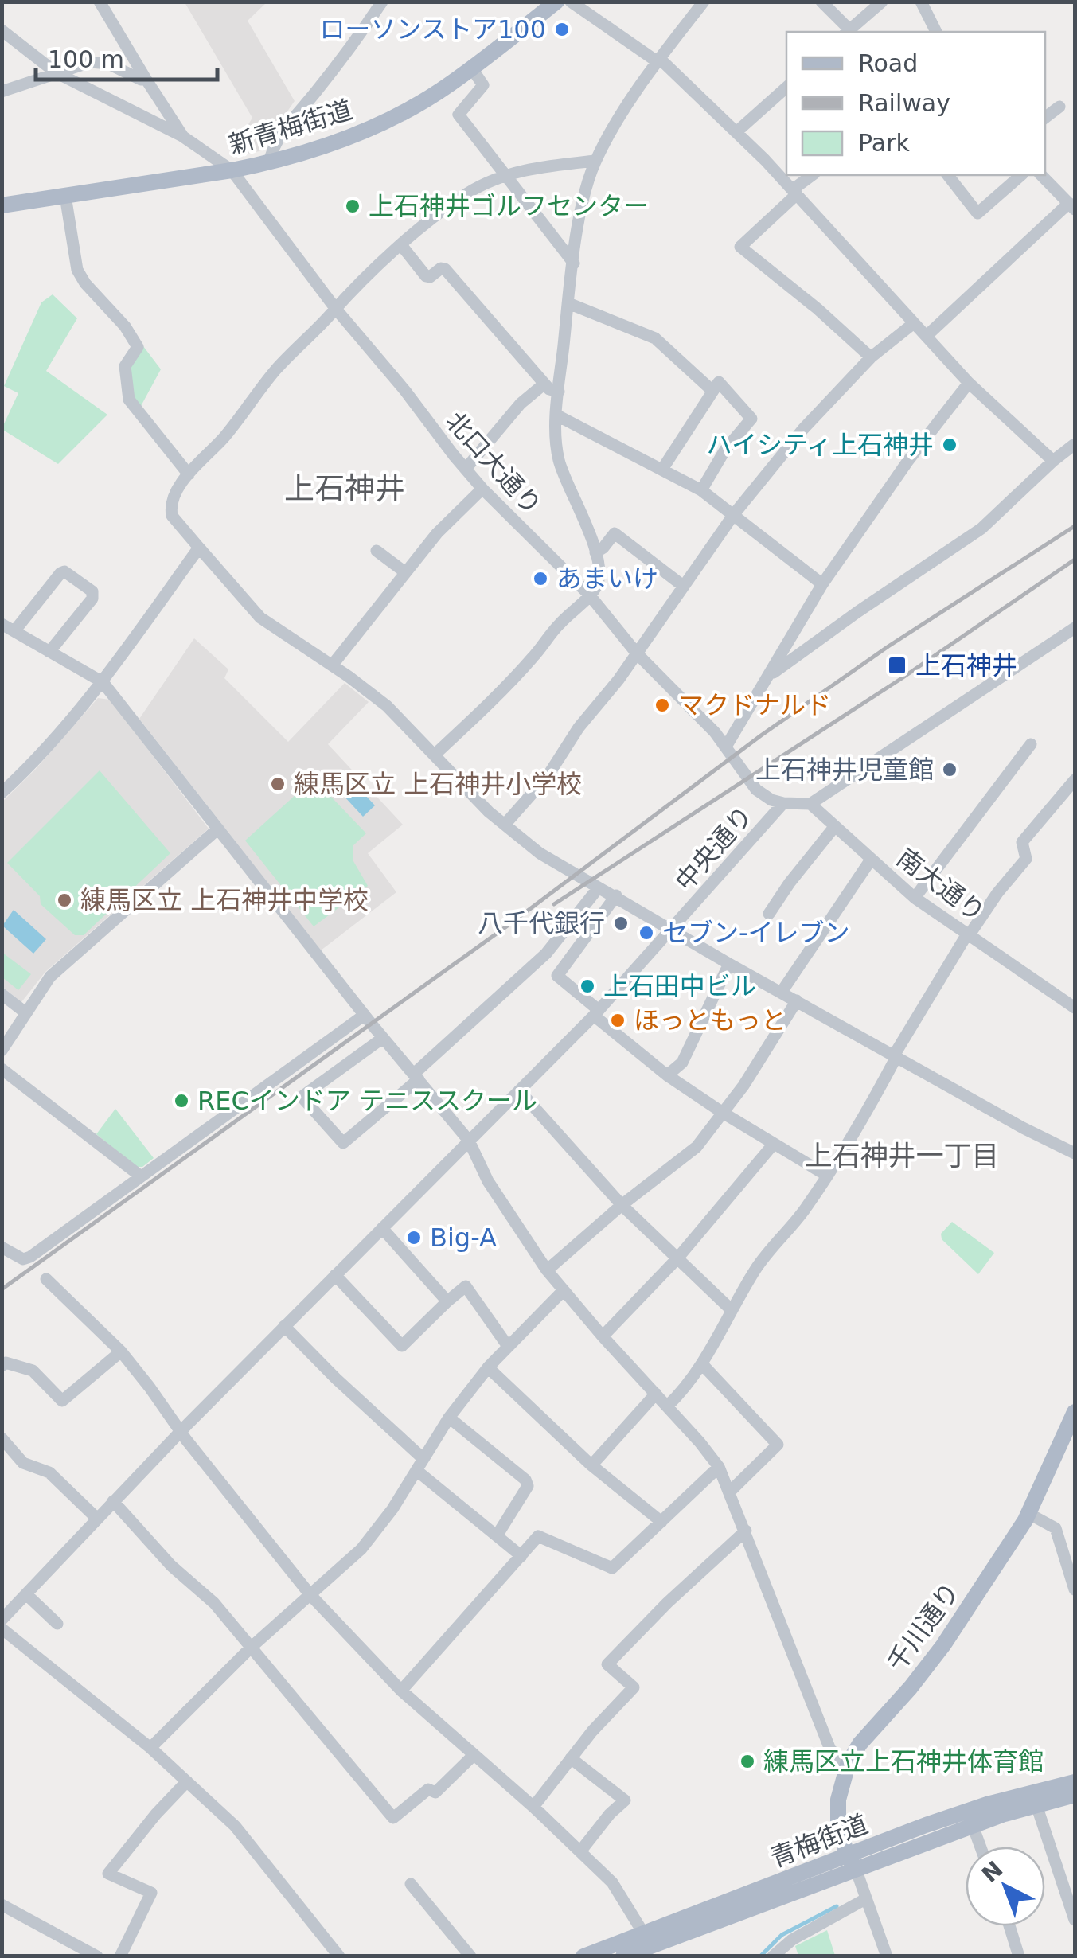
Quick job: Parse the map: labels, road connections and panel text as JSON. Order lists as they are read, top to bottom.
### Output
{
  "streets": {
    "main road": ["新青梅街道", "千川通り", "青梅街道"],
    "street": ["北口大通り", "中央通り", "南大通り"]
  },
  "crossings": [
    ["新青梅街道", "北口大通り"],
    ["北口大通り", "中央通り"],
    ["千川通り", "青梅街道"]
  ],
  "districts": ["上石神井", "上石神井一丁目"],
  "places": {
    "other": [
      "ローソンストア100",
      "上石神井ゴルフセンター",
      "ハイシティ上石神井",
      "あまいけ",
      "マクドナルド",
      "上石神井児童館",
      "練馬区立 上石神井小学校",
      "練馬区立 上石神井中学校",
      "八千代銀行",
      "セブン-イレブン",
      "上石田中ビル",
      "ほっともっと",
      "RECインドア テニススクール",
      "Big-A",
      "練馬区立上石神井体育館"
    ],
    "transit": ["上石神井"]
  },
  "legend": ["Road", "Railway", "Park"],
  "scale_bar": "100 m",
  "north": "top left"
}
